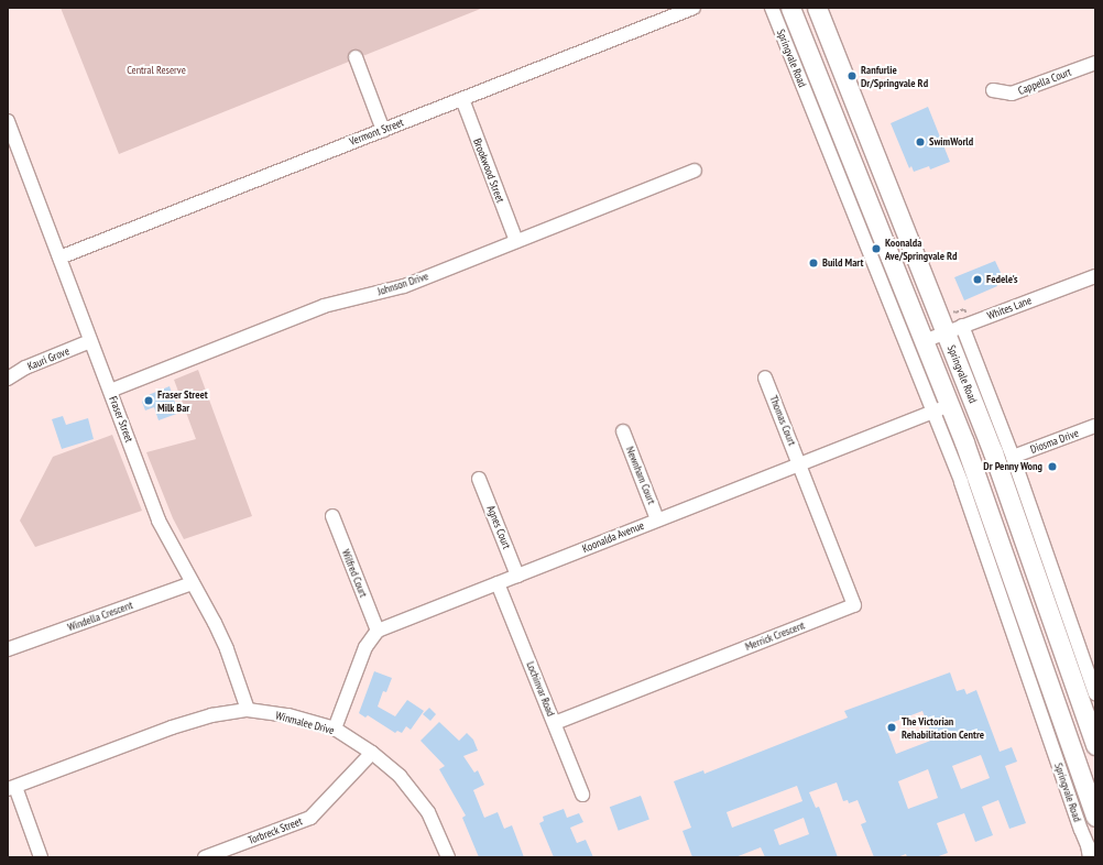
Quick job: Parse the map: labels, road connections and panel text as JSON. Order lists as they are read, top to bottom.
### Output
{
  "streets": {
    "highway": ["Springvale Road"],
    "street": [
      "Cappella Court",
      "Vermont Street",
      "Brookwood Street",
      "Johnson Drive",
      "Whites Lane",
      "Kauri Grove",
      "Fraser Street",
      "Thomas Court",
      "Diosma Drive",
      "Newnham Court",
      "Agnes Court",
      "Koonalda Avenue",
      "Wilfred Court",
      "Windella Crescent",
      "Merrick Crescent",
      "Lochinvar Road",
      "Winmalee Drive",
      "Torbreck Street"
    ]
  },
  "crossings": [
    ["Springvale Road", "Whites Lane"],
    ["Springvale Road", "Diosma Drive"],
    ["Springvale Road", "Koonalda Avenue"],
    ["Vermont Street", "Brookwood Street"],
    ["Vermont Street", "Fraser Street"],
    ["Brookwood Street", "Johnson Drive"],
    ["Johnson Drive", "Fraser Street"],
    ["Kauri Grove", "Fraser Street"],
    ["Fraser Street", "Windella Crescent"],
    ["Fraser Street", "Winmalee Drive"],
    ["Thomas Court", "Koonalda Avenue"],
    ["Thomas Court", "Merrick Crescent"],
    ["Newnham Court", "Koonalda Avenue"],
    ["Agnes Court", "Koonalda Avenue"],
    ["Koonalda Avenue", "Wilfred Court"],
    ["Koonalda Avenue", "Merrick Crescent"],
    ["Koonalda Avenue", "Lochinvar Road"],
    ["Merrick Crescent", "Lochinvar Road"],
    ["Winmalee Drive", "Torbreck Street"]
  ],
  "parks": ["Central Reserve"],
  "places": [
    "Ranfurlie Dr/Springvale Rd",
    "SwimWorld",
    "Koonalda Ave/Springvale Rd",
    "Build Mart",
    "Fedele's",
    "Fraser Street Milk Bar",
    "Dr Penny Wong",
    "The Victorian Rehabilitation Centre"
  ]
}
